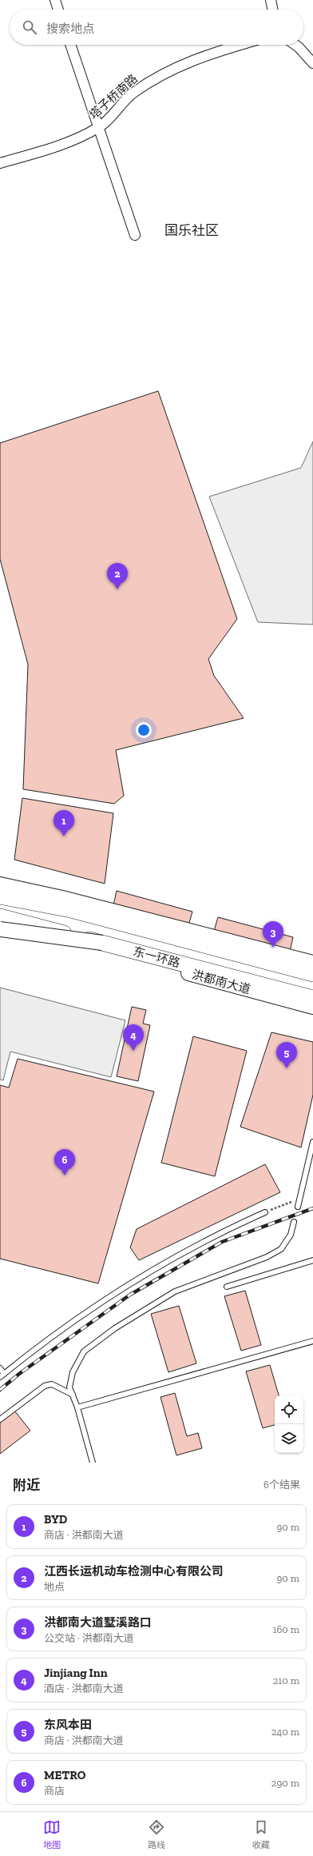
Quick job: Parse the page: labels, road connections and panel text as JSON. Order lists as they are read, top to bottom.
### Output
{
  "streets": {
    "highway": ["东一环路"],
    "main road": ["洪都南大道"],
    "street": ["塔子桥南路"]
  },
  "districts": ["国乐社区"],
  "page": {
    "search": "搜索地点",
    "pins": [
      "2",
      "1",
      "3",
      "4",
      "5",
      "6"
    ],
    "heading": ["附近", "6个结果"],
    "list": [
      {
        "mark": "1",
        "name": "BYD",
        "note": "商店 · 洪都南大道",
        "value": "90 m"
      },
      {
        "mark": "2",
        "name": "江西长运机动车检测中心有限公司",
        "note": "地点",
        "value": "90 m"
      },
      {
        "mark": "3",
        "name": "洪都南大道墅溪路口",
        "note": "公交站 · 洪都南大道",
        "value": "160 m"
      },
      {
        "mark": "4",
        "name": "Jinjiang Inn",
        "note": "酒店 · 洪都南大道",
        "value": "210 m"
      },
      {
        "mark": "5",
        "name": "东风本田",
        "note": "商店 · 洪都南大道",
        "value": "240 m"
      },
      {
        "mark": "6",
        "name": "METRO",
        "note": "商店",
        "value": "290 m"
      }
    ],
    "nav": ["地图", "路线", "收藏"]
  }
}
